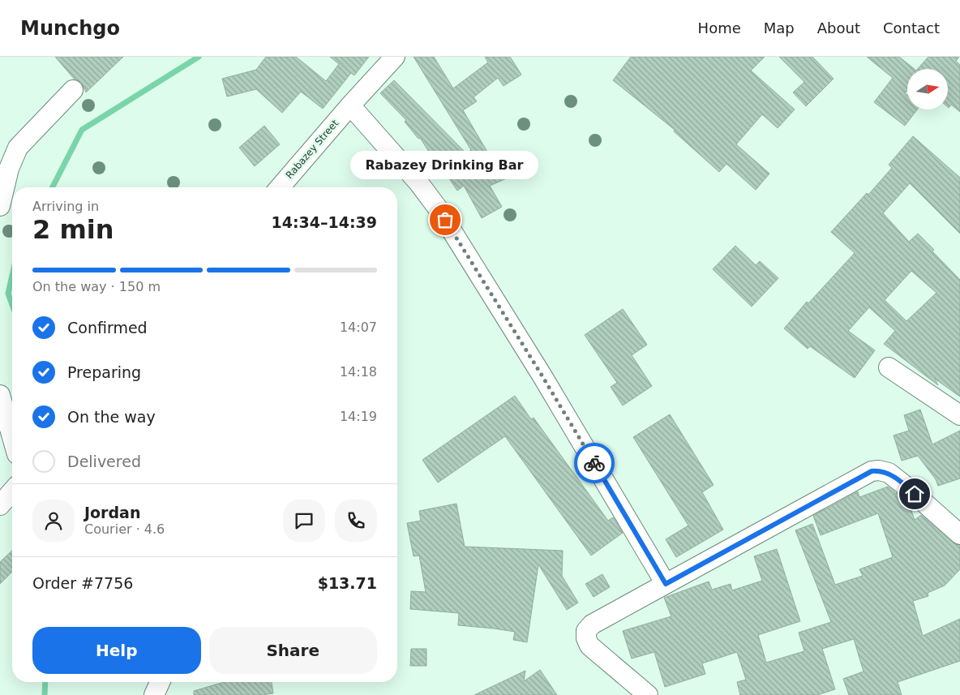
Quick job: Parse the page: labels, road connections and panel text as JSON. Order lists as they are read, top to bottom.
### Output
{
  "streets": {
    "street": ["Rabazey Street"]
  },
  "places": ["Rabazey Drinking Bar"],
  "north": "right",
  "page": {
    "header": "Munchgo",
    "nav": [
      "Home",
      "Map",
      "About",
      "Contact"
    ],
    "bubble": "Rabazey Drinking Bar",
    "heading": ["2 min", "Arriving in", "14:34–14:39"],
    "panel": [
      "Jordan",
      "Courier · 4.6",
      "Order #7756",
      "$13.71"
    ],
    "bar": "On the way · 150 m",
    "list": [
      ["Confirmed", "14:07"],
      ["Preparing", "14:18"],
      ["On the way", "14:19"],
      "Delivered"
    ],
    "buttons": ["Help", "Share"]
  }
}
